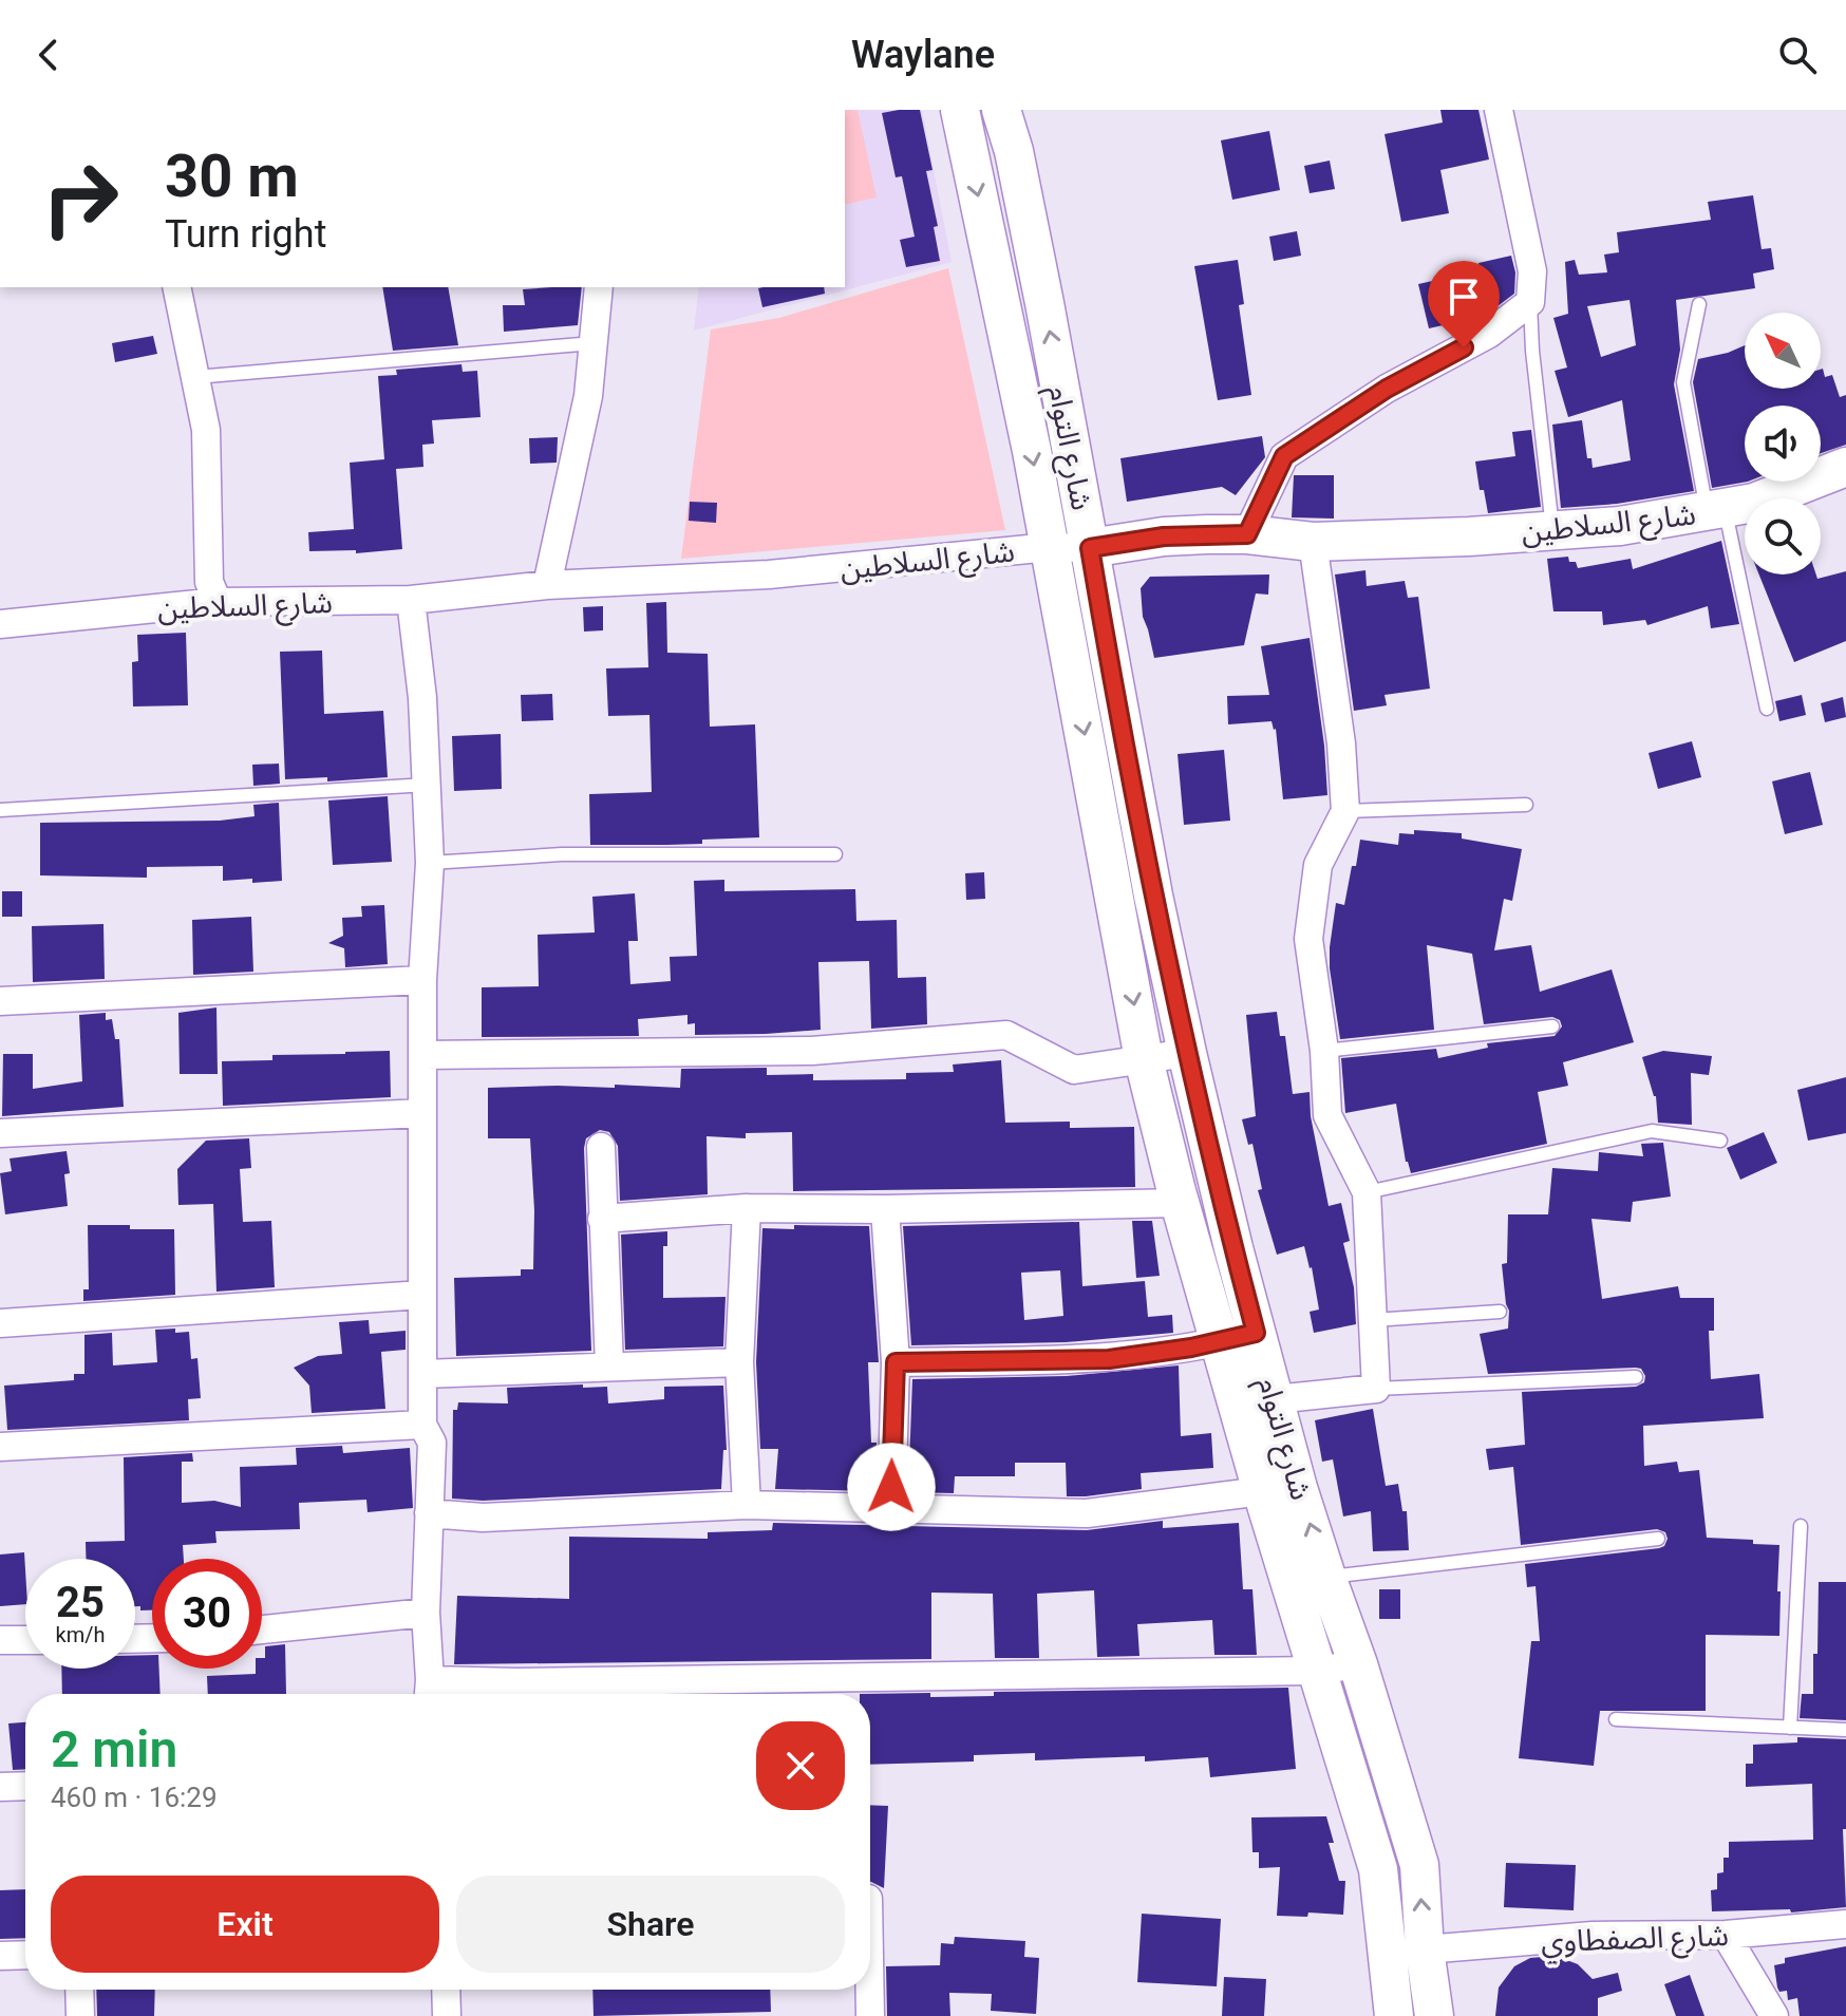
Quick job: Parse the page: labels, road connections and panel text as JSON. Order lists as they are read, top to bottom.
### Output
{
  "streets": {
    "main road": ["شارع التوام", "شارع السلاطين"],
    "street": ["شارع الصفطاوي"]
  },
  "crossings": [
    ["شارع التوام", "شارع السلاطين"],
    ["شارع التوام", "شارع الصفطاوي"]
  ],
  "north": "top left",
  "page": {
    "header": "Waylane",
    "turn": ["30 m", "Turn right"],
    "speed": "25 km/h",
    "limit": "30",
    "heading": ["2 min", "460 m · 16:29"],
    "buttons": ["Exit", "Share"]
  }
}
